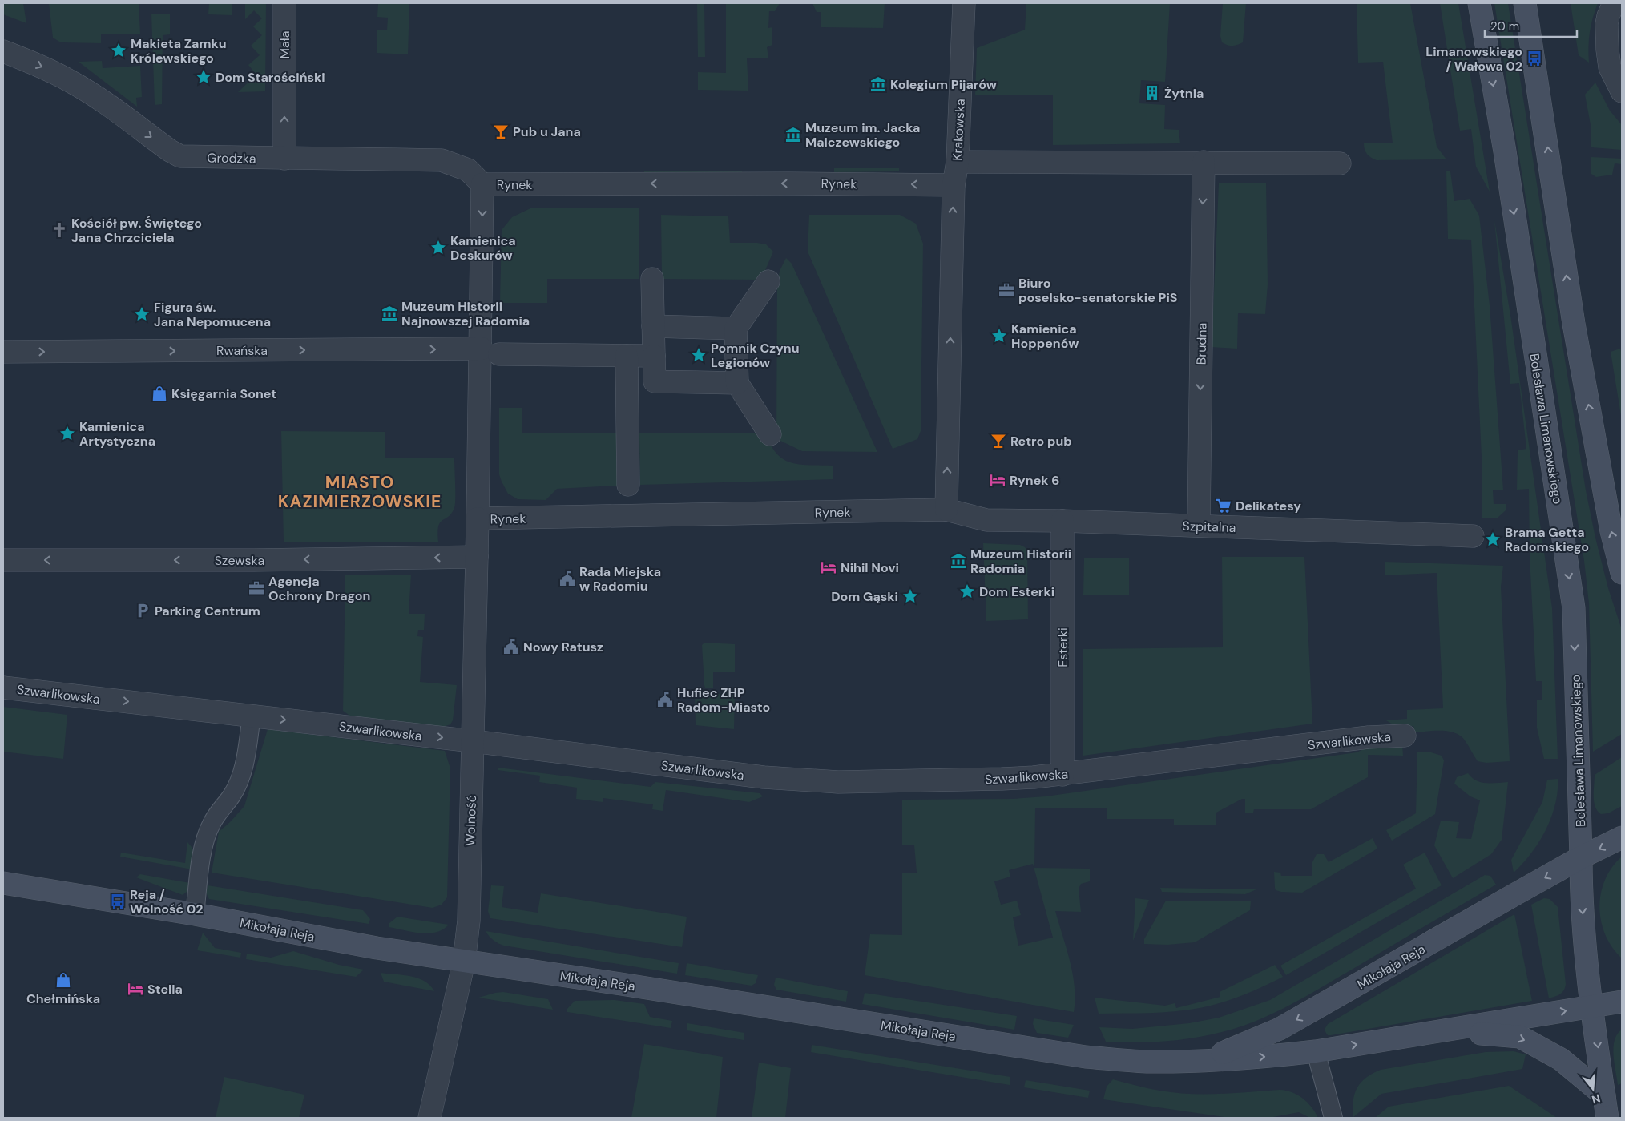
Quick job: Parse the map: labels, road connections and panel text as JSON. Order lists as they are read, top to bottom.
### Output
{
  "streets": {
    "street": [
      "Mała",
      "Krakowska",
      "Grodzka",
      "Rynek",
      "Brudna",
      "Rwańska",
      "Bolesława Limanowskiego",
      "Szpitalna",
      "Szewska",
      "Esterki",
      "Szwarlikowska",
      "Wolność",
      "Mikołaja Reja"
    ]
  },
  "crossings": [
    ["Mała", "Grodzka"],
    ["Krakowska", "Rynek"],
    ["Grodzka", "Rynek"],
    ["Rynek", "Rwańska"],
    ["Rynek", "Szpitalna"],
    ["Rynek", "Wolność"],
    ["Brudna", "Szpitalna"],
    ["Bolesława Limanowskiego", "Mikołaja Reja"],
    ["Szpitalna", "Esterki"],
    ["Szewska", "Wolność"],
    ["Esterki", "Szwarlikowska"],
    ["Szwarlikowska", "Wolność"],
    ["Wolność", "Mikołaja Reja"]
  ],
  "one_way": [
    "Mała",
    "Grodzka",
    "Brudna",
    "Rwańska",
    "Szewska"
  ],
  "districts": ["MIASTO KAZIMIERZOWSKIE"],
  "places": {
    "place": [
      "Makieta Zamku Królewskiego",
      "Dom Starościński",
      "Kamienica Deskurów",
      "Figura św. Jana Nepomucena",
      "Kamienica Hoppenów",
      "Pomnik Czynu Legionów",
      "Kamienica Artystyczna",
      "Brama Getta Radomskiego",
      "Dom Esterki",
      "Dom Gąski"
    ],
    "bus stop": ["Limanowskiego / Wałowa 02", "Reja / Wolność 02"],
    "museum": [
      "Kolegium Pijarów",
      "Muzeum im. Jacka Malczewskiego",
      "Muzeum Historii Najnowszej Radomia",
      "Muzeum Historii Radomia"
    ],
    "building": ["Żytnia"],
    "bar": ["Pub u Jana", "Retro pub"],
    "church": ["Kościół pw. Świętego Jana Chrzciciela"],
    "office": ["Biuro poselsko-senatorskie PiS", "Agencja Ochrony Dragon"],
    "shop": ["Księgarnia Sonet", "Chełmińska"],
    "hotel": ["Rynek 6", "Nihil Novi", "Stella"],
    "supermarket": ["Delikatesy"],
    "public building": ["Rada Miejska w Radomiu", "Nowy Ratusz", "Hufiec ZHP Radom-Miasto"],
    "parking": ["Parking Centrum"]
  },
  "scale_bar": "20 m",
  "north": "bottom"
}
